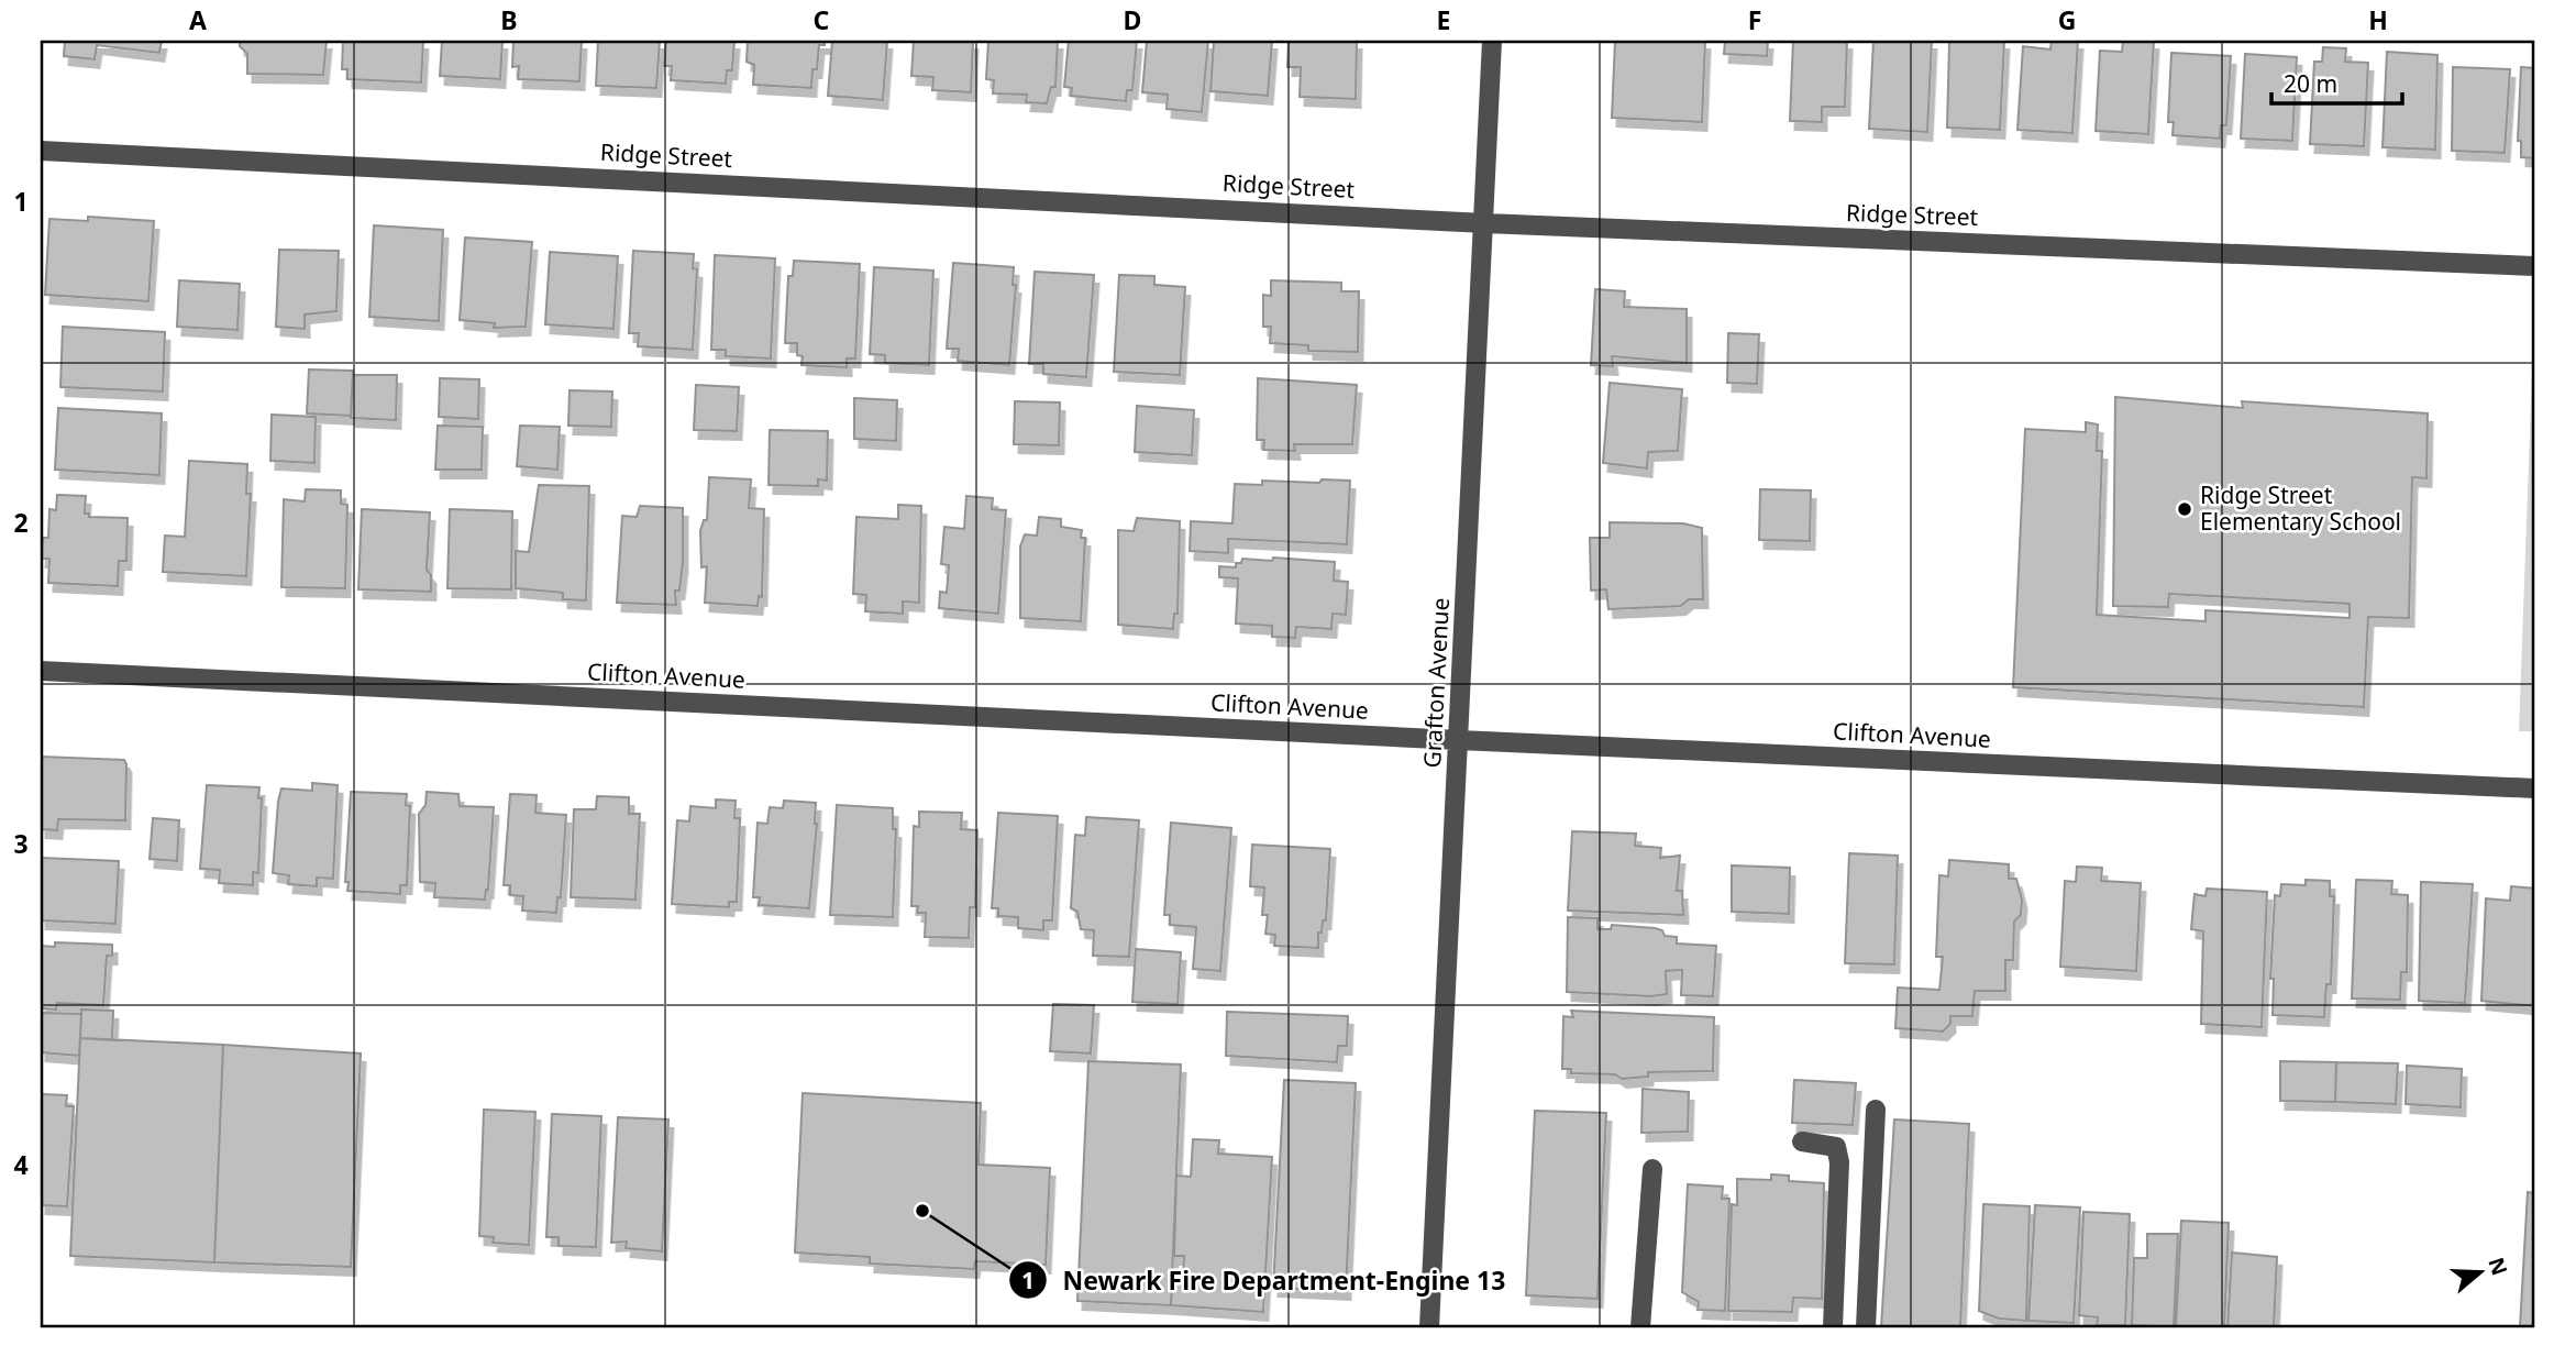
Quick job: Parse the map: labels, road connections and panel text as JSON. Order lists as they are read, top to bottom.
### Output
{
  "streets": {
    "street": ["Ridge Street", "Clifton Avenue", "Grafton Avenue"]
  },
  "crossings": [
    ["Ridge Street", "Grafton Avenue"],
    ["Clifton Avenue", "Grafton Avenue"]
  ],
  "places": ["Ridge Street Elementary School", "Newark Fire Department-Engine 13"],
  "scale_bar": "20 m",
  "north": "right",
  "grid": {
    "columns": [
      "A",
      "B",
      "C",
      "D",
      "E",
      "F",
      "G",
      "H"
    ],
    "rows": [
      "1",
      "2",
      "3",
      "4"
    ]
  }
}
